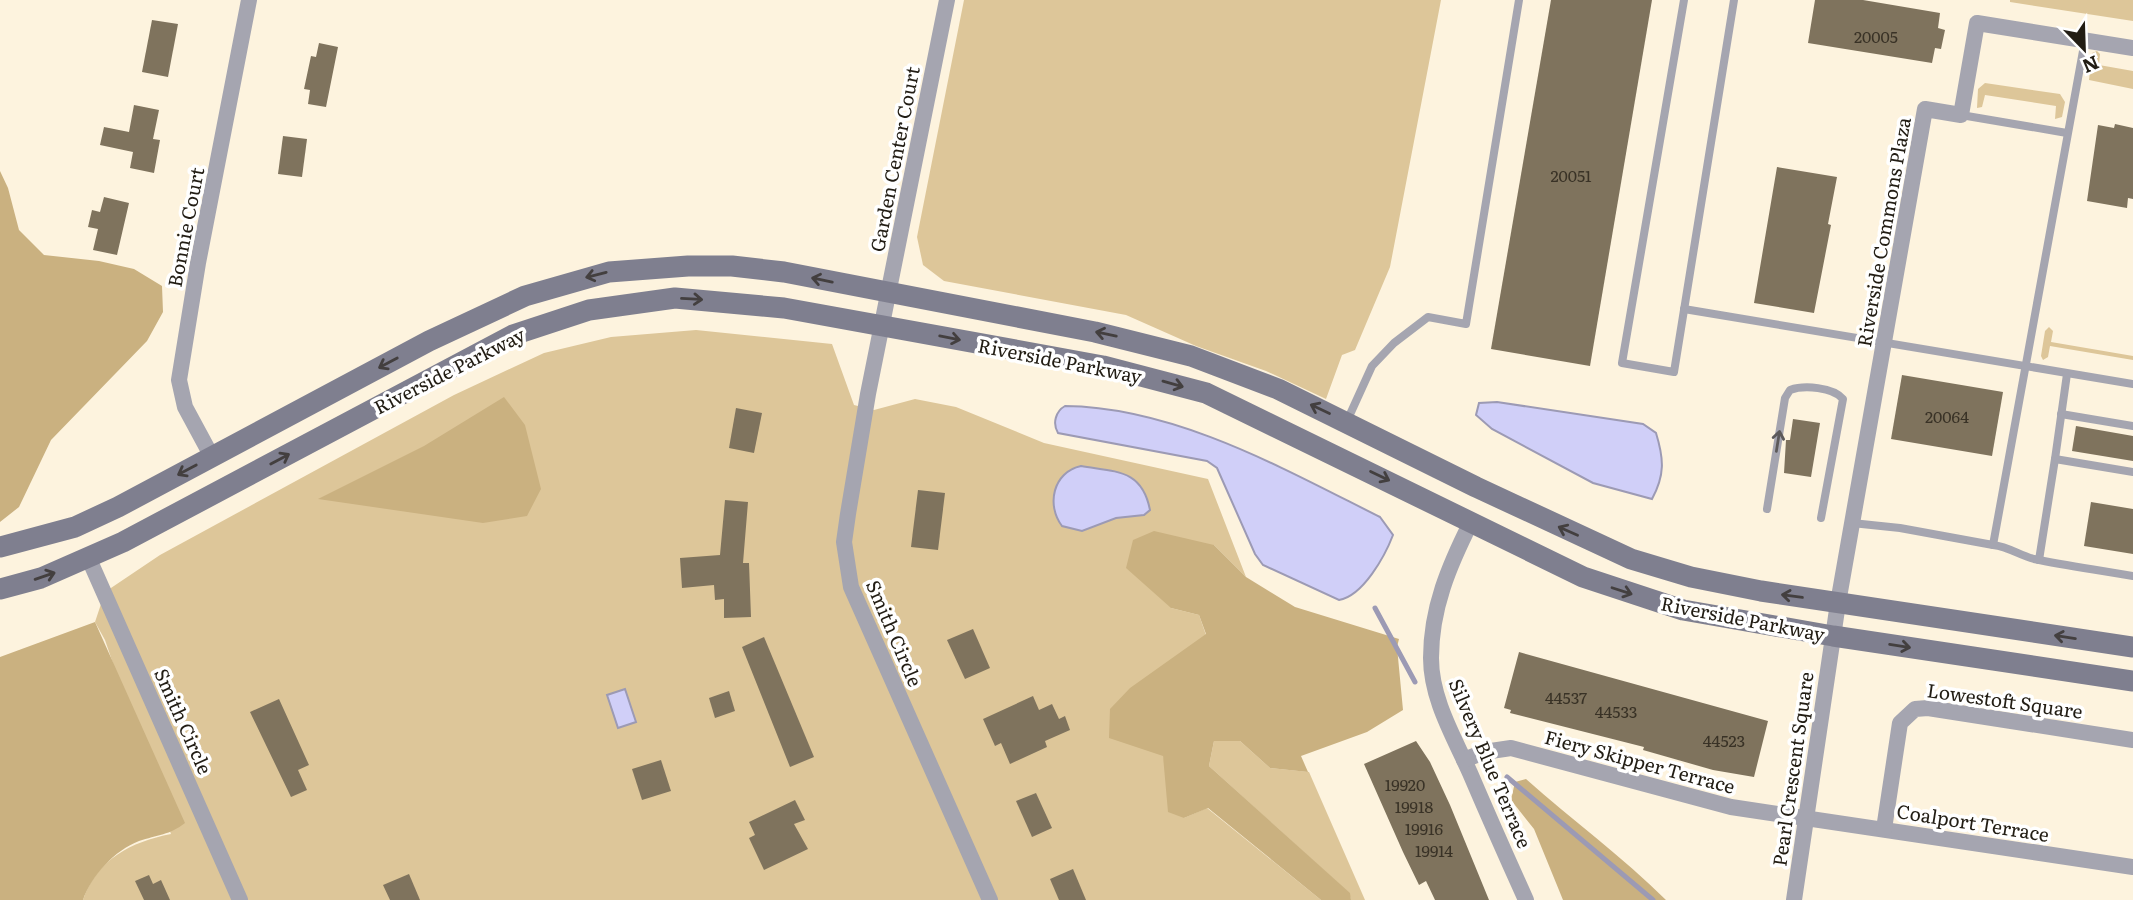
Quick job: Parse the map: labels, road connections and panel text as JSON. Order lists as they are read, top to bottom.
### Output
{
  "streets": {
    "main road": ["Riverside Parkway"],
    "street": [
      "Garden Center Court",
      "Bonnie Court",
      "Riverside Commons Plaza",
      "Smith Circle",
      "Lowestoft Square",
      "Fiery Skipper Terrace",
      "Silvery Blue Terrace",
      "Pearl Crescent Square",
      "Coalport Terrace"
    ]
  },
  "crossings": [
    ["Garden Center Court", "Riverside Parkway"],
    ["Garden Center Court", "Smith Circle"],
    ["Bonnie Court", "Riverside Parkway"],
    ["Riverside Commons Plaza", "Riverside Parkway"],
    ["Riverside Commons Plaza", "Pearl Crescent Square"],
    ["Riverside Parkway", "Smith Circle"],
    ["Riverside Parkway", "Silvery Blue Terrace"],
    ["Riverside Parkway", "Pearl Crescent Square"],
    ["Lowestoft Square", "Coalport Terrace"],
    ["Fiery Skipper Terrace", "Silvery Blue Terrace"],
    ["Fiery Skipper Terrace", "Pearl Crescent Square"],
    ["Fiery Skipper Terrace", "Coalport Terrace"],
    ["Pearl Crescent Square", "Coalport Terrace"]
  ],
  "house_numbers": [
    "20005",
    "20051",
    "20064",
    "44537",
    "44533",
    "44523",
    "19920",
    "19918",
    "19916",
    "19914"
  ],
  "north": "bottom right"
}
